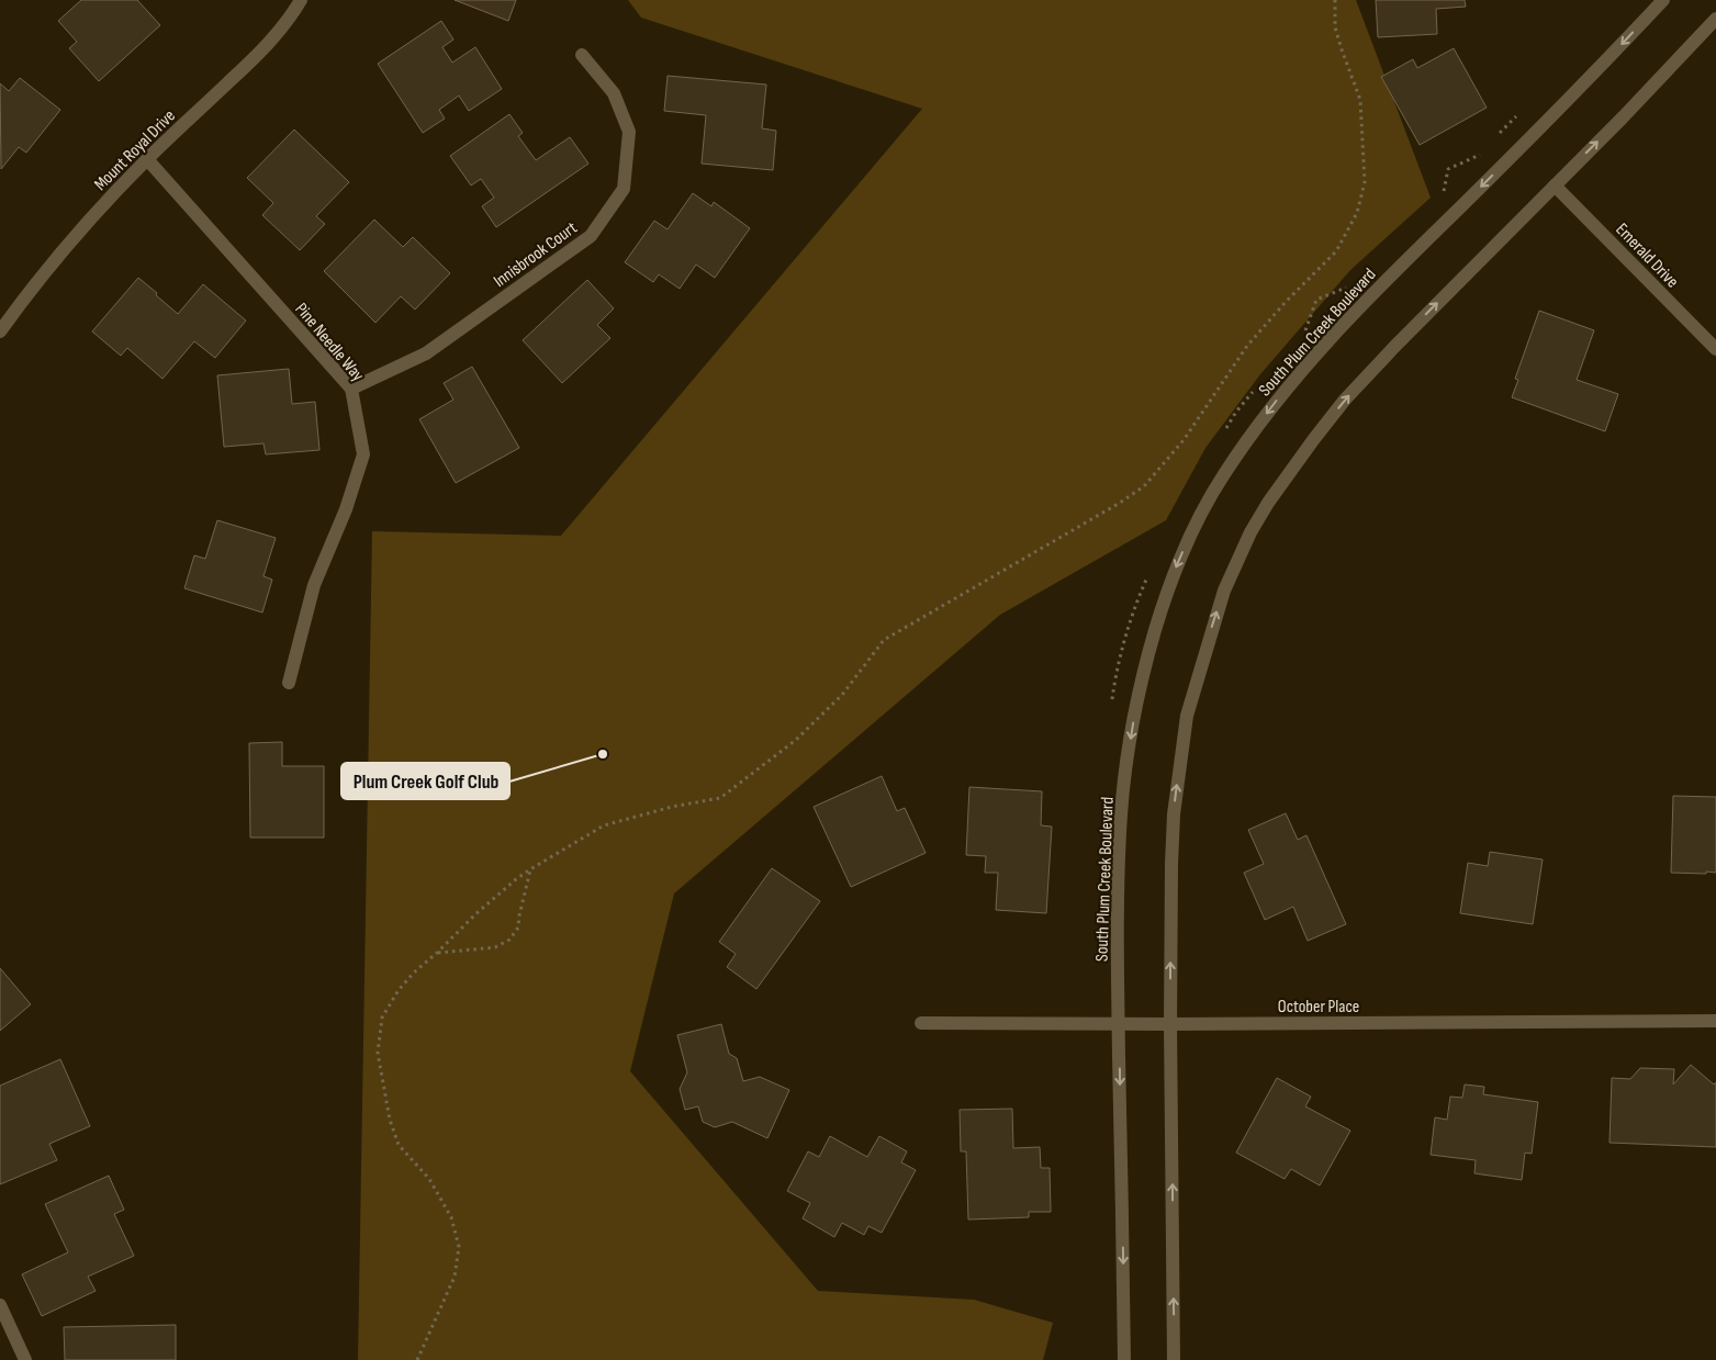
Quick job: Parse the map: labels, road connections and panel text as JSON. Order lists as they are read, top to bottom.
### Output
{
  "streets": {
    "street": [
      "Mount Royal Drive",
      "Innisbrook Court",
      "Emerald Drive",
      "South Plum Creek Boulevard",
      "Pine Needle Way",
      "October Place"
    ]
  },
  "crossings": [
    ["Mount Royal Drive", "Pine Needle Way"],
    ["Innisbrook Court", "Pine Needle Way"],
    ["South Plum Creek Boulevard", "October Place"]
  ],
  "places": ["Plum Creek Golf Club"]
}
